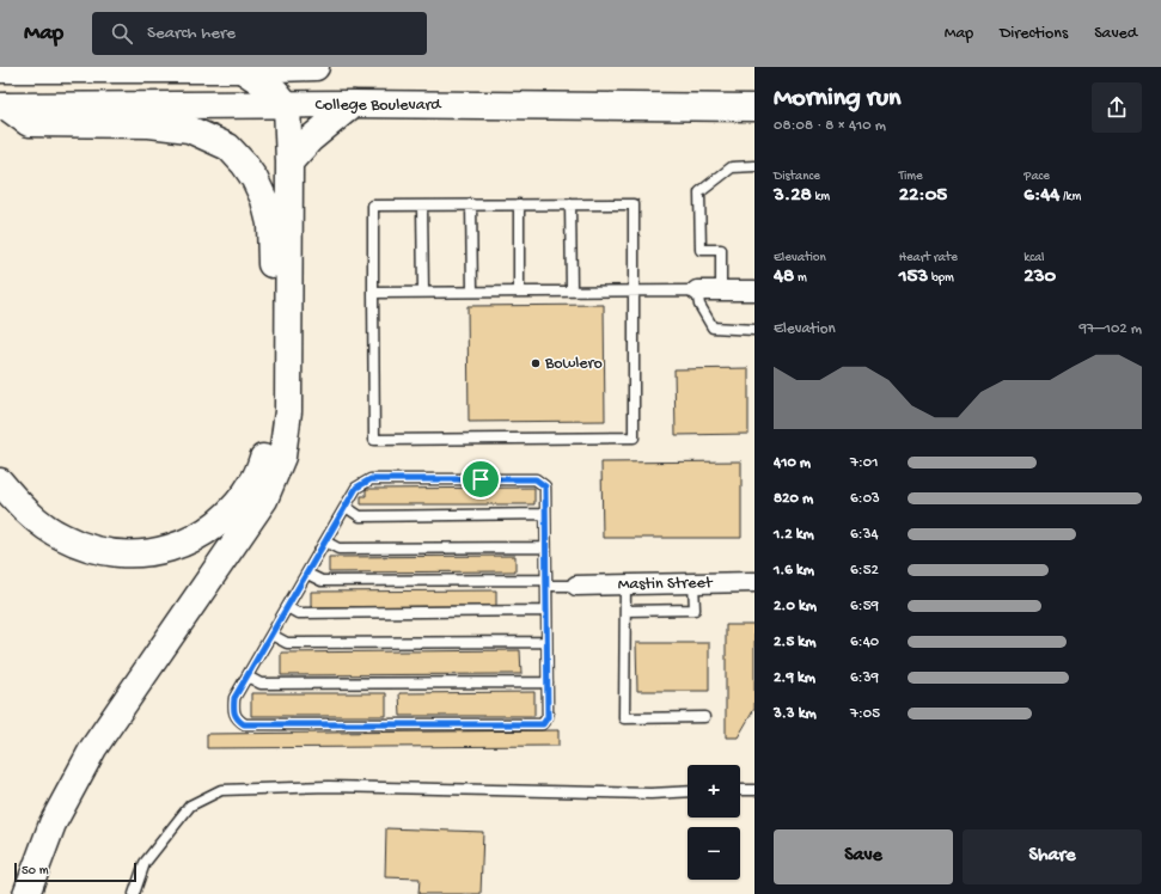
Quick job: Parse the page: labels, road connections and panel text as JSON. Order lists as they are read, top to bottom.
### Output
{
  "streets": {
    "main road": ["College Boulevard"],
    "street": ["Mastin Street"]
  },
  "places": ["Bowlero"],
  "scale_bar": "50 m",
  "page": {
    "header": "Map",
    "search": "Search here",
    "nav": ["Map", "Directions", "Saved"],
    "heading": ["Morning run", "08:08 · 8 × 410 m"],
    "stats": [
      ["Distance", "3.28 km"],
      ["Time", "22:05"],
      ["Pace", "6:44 /km"],
      ["Elevation", "48 m"],
      ["Heart rate", "153 bpm"],
      ["kcal", "230"]
    ],
    "chart": ["Elevation", "97–102 m"],
    "list": [
      {
        "name": "410 m",
        "note": "7:01"
      },
      {
        "name": "820 m",
        "note": "6:03"
      },
      {
        "name": "1.2 km",
        "note": "6:34"
      },
      {
        "name": "1.6 km",
        "note": "6:52"
      },
      {
        "name": "2.0 km",
        "note": "6:59"
      },
      {
        "name": "2.5 km",
        "note": "6:40"
      },
      {
        "name": "2.9 km",
        "note": "6:39"
      },
      {
        "name": "3.3 km",
        "note": "7:05"
      }
    ],
    "map_buttons": ["+", "−"],
    "buttons": ["Save", "Share"],
    "scale": "50 m"
  }
}
